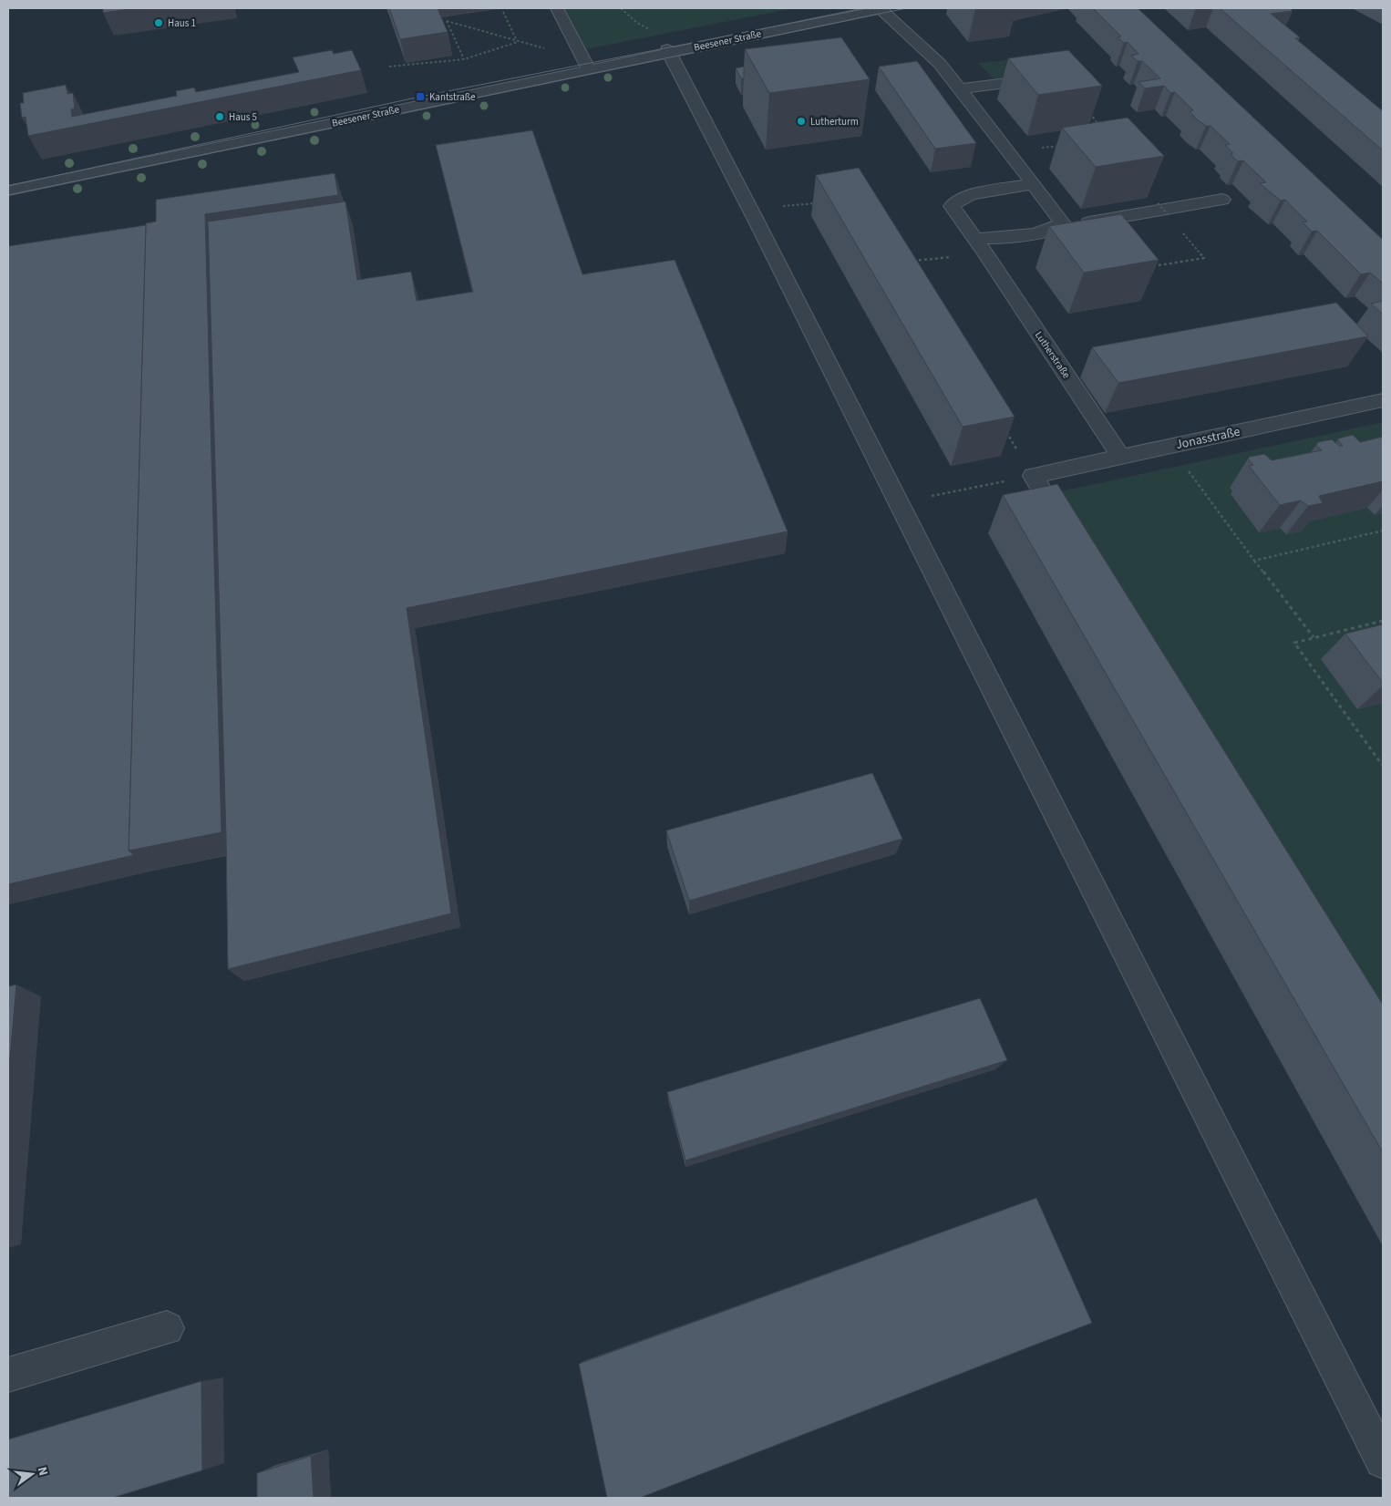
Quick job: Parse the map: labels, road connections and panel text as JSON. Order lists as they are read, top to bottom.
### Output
{
  "streets": {
    "street": ["Beesener Straße", "Lutherstraße", "Jonasstraße"]
  },
  "crossings": [
    ["Lutherstraße", "Jonasstraße"]
  ],
  "places": {
    "other": ["Haus 1", "Haus 5", "Lutherturm"],
    "transit": ["Kantstraße"]
  },
  "north": "right"
}
